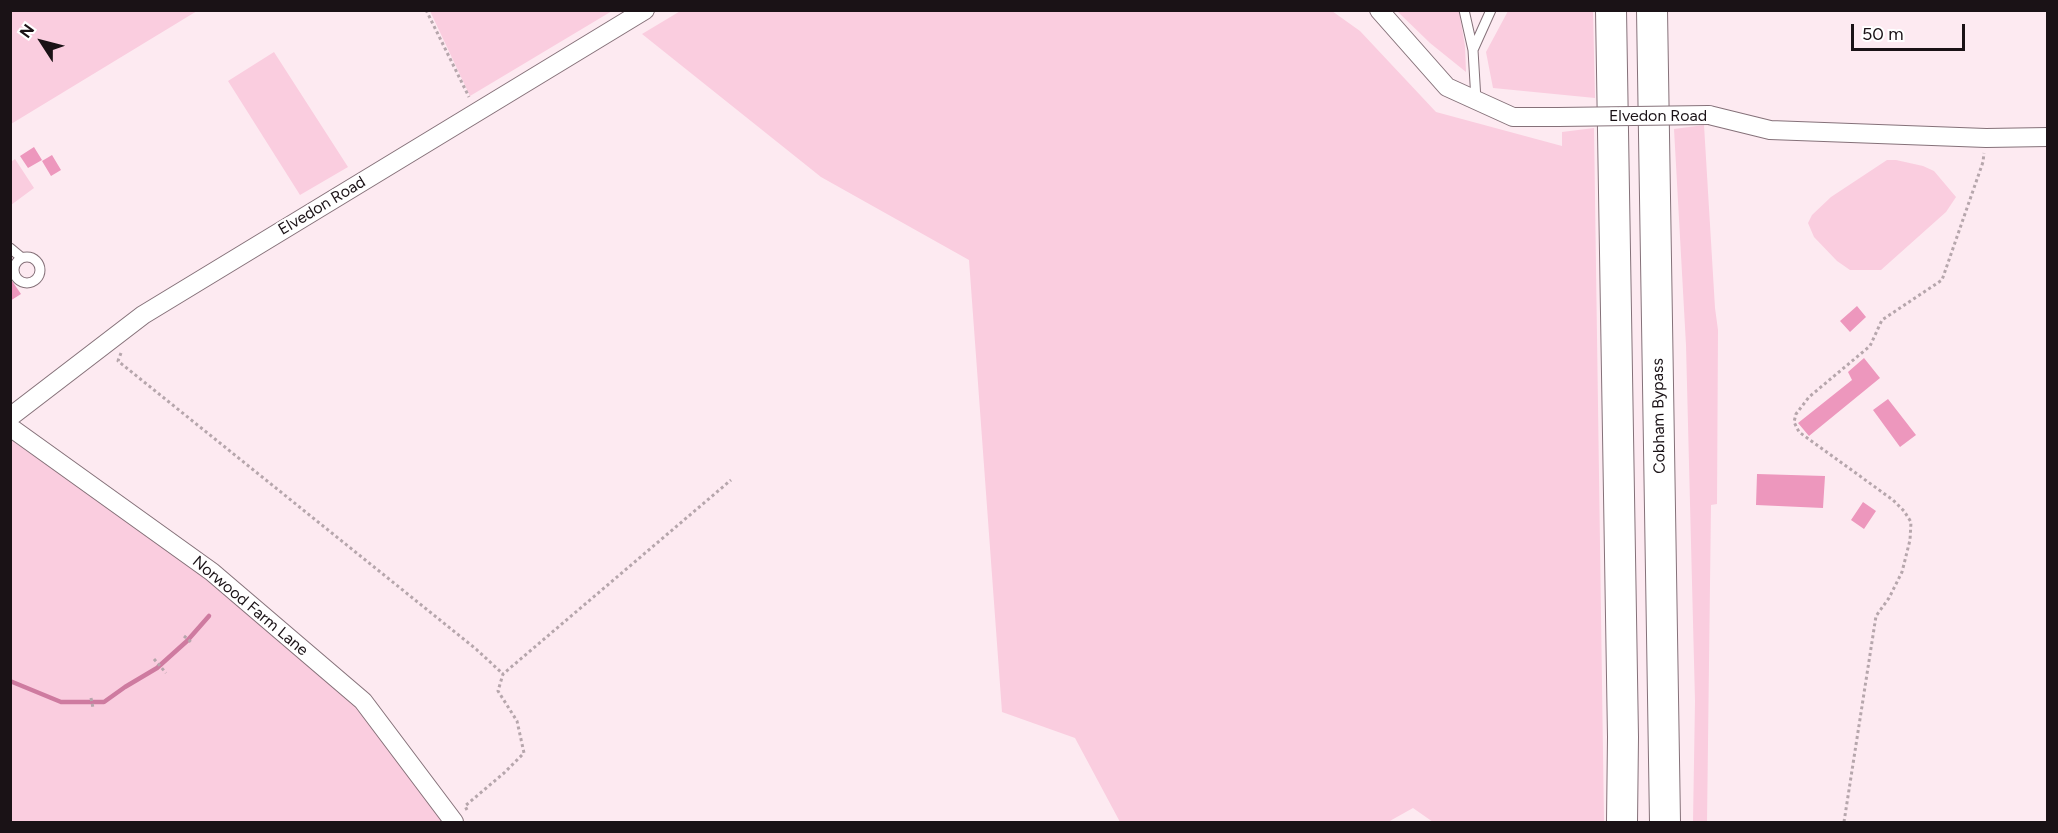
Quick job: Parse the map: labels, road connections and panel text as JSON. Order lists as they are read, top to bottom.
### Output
{
  "streets": {
    "highway": ["Cobham Bypass"],
    "street": ["Elvedon Road", "Norwood Farm Lane"]
  },
  "scale_bar": "50 m",
  "north": "top left"
}
